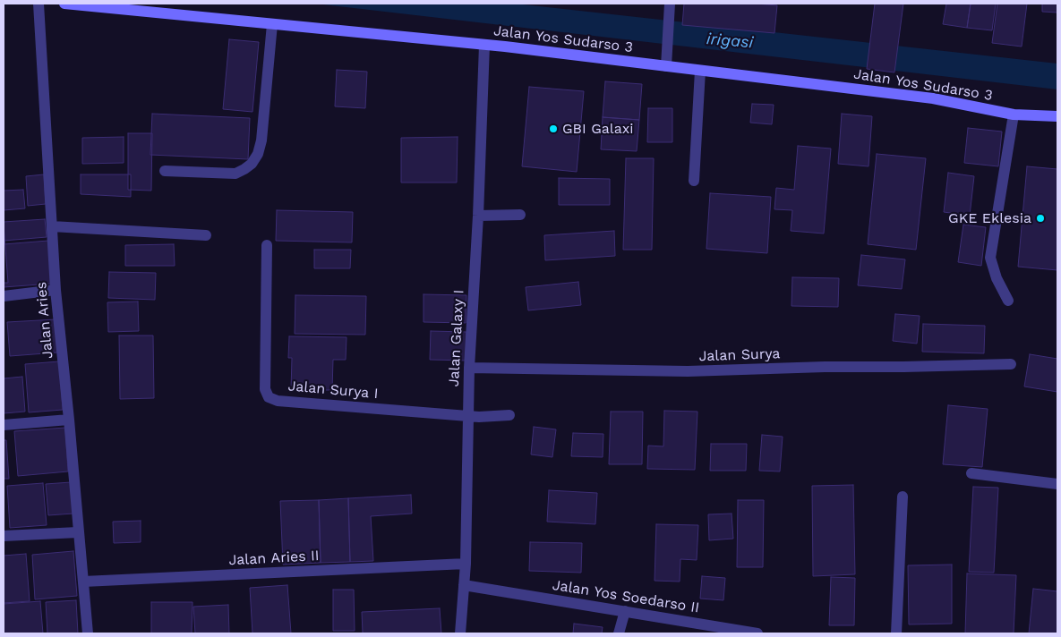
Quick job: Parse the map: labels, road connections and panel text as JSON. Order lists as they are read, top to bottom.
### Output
{
  "streets": {
    "street": [
      "Jalan Yos Sudarso 3",
      "Jalan Aries",
      "Jalan Galaxy I",
      "Jalan Surya",
      "Jalan Surya I",
      "Jalan Aries II",
      "Jalan Yos Soedarso II"
    ]
  },
  "crossings": [
    ["Jalan Yos Sudarso 3", "Jalan Galaxy I"],
    ["Jalan Aries", "Jalan Aries II"],
    ["Jalan Galaxy I", "Jalan Surya"],
    ["Jalan Galaxy I", "Jalan Surya I"],
    ["Jalan Galaxy I", "Jalan Aries II"],
    ["Jalan Galaxy I", "Jalan Yos Soedarso II"]
  ],
  "water": ["irigasi"],
  "places": ["GBI Galaxi", "GKE Eklesia"]
}
